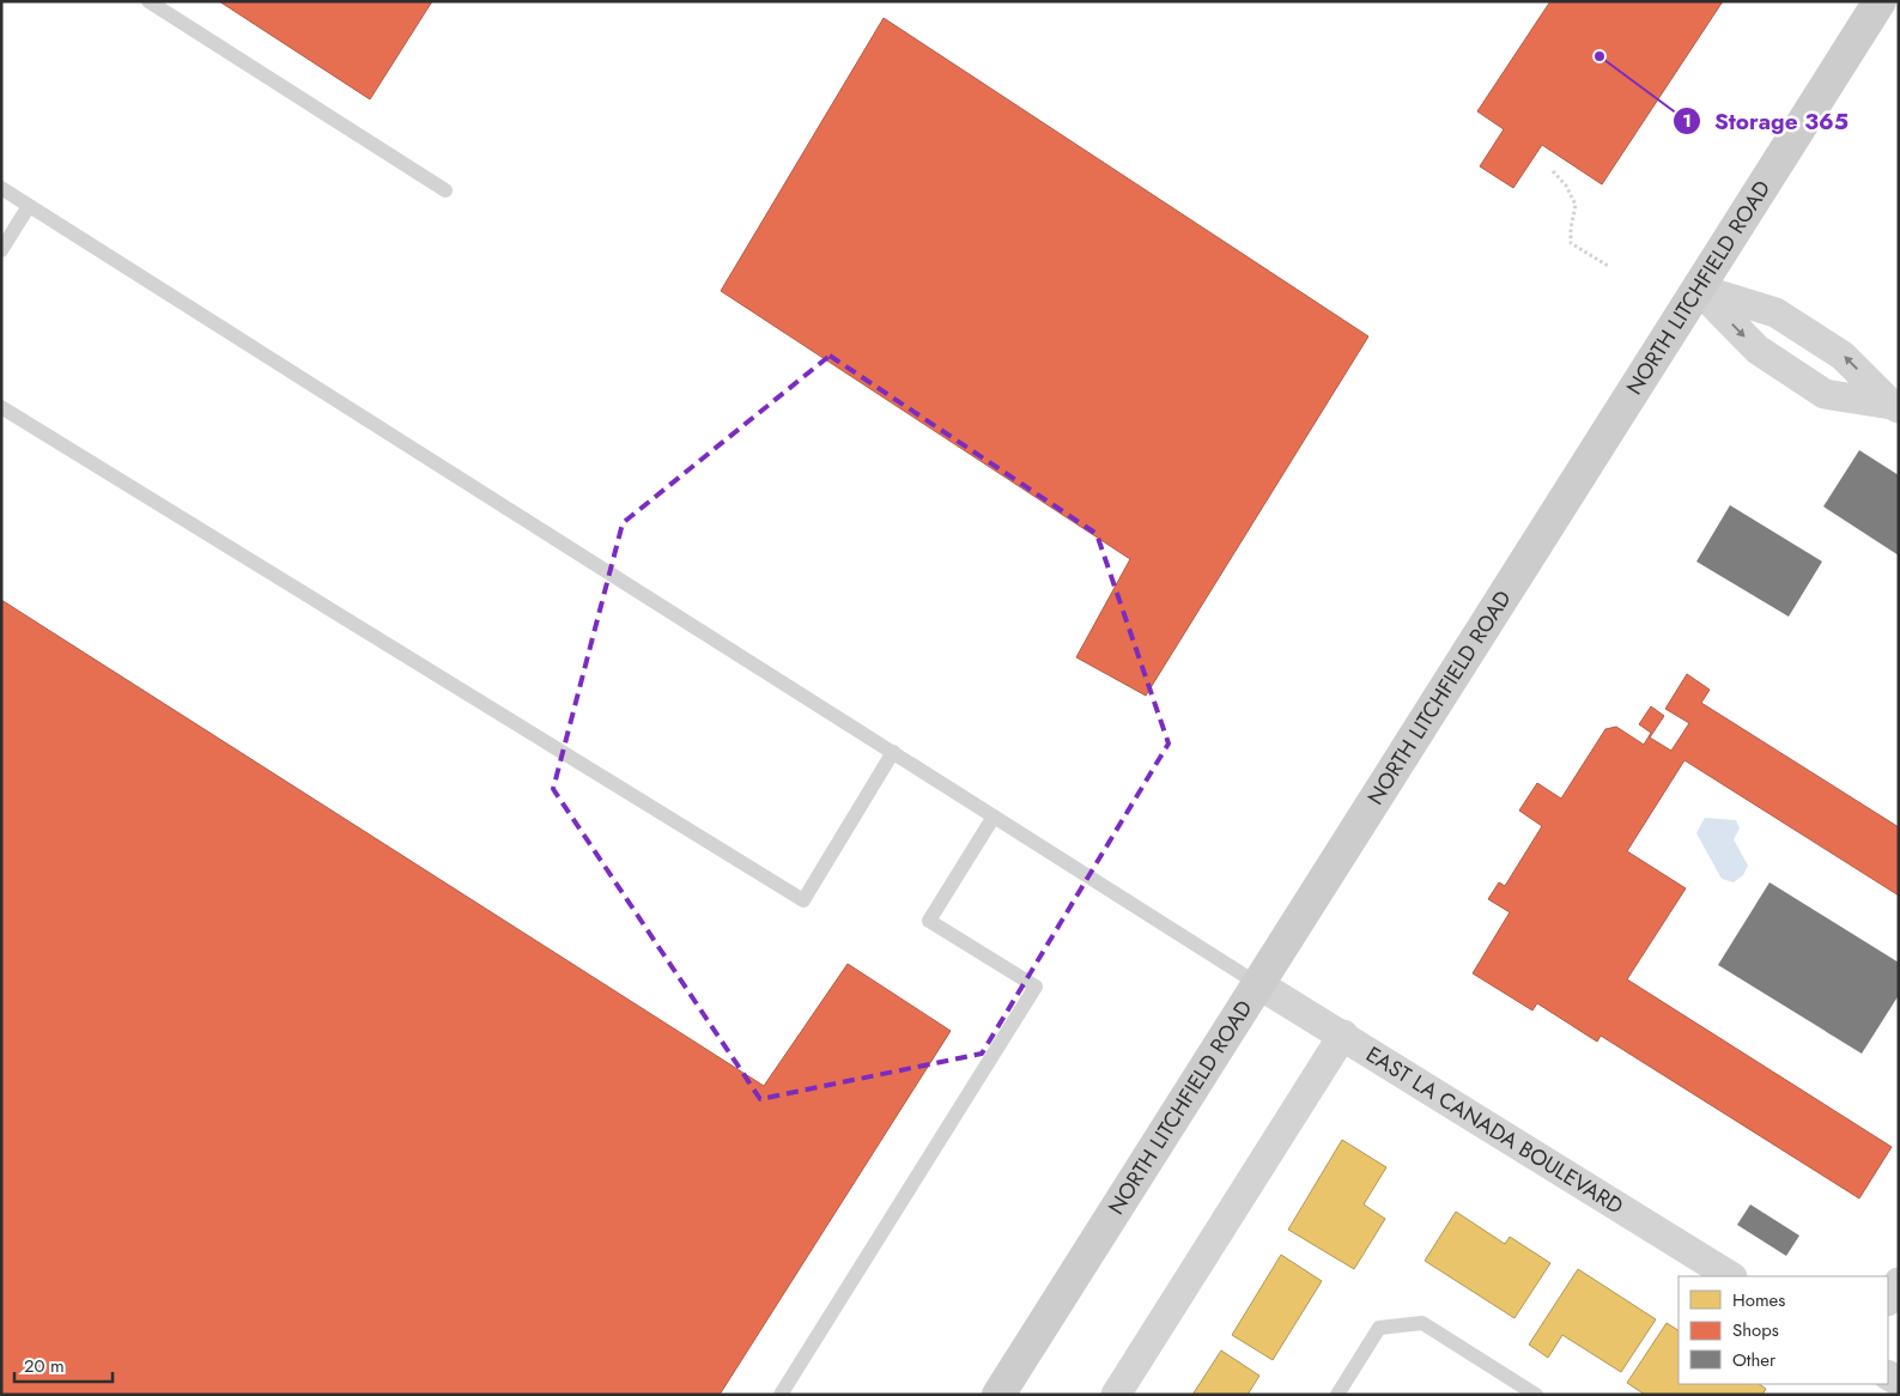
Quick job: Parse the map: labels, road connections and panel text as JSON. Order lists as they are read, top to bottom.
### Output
{
  "streets": {
    "main road": ["NORTH LITCHFIELD ROAD"],
    "street": ["EAST LA CANADA BOULEVARD"]
  },
  "crossings": [
    ["NORTH LITCHFIELD ROAD", "EAST LA CANADA BOULEVARD"]
  ],
  "places": ["Storage 365"],
  "legend": ["Homes", "Shops", "Other"],
  "scale_bar": "20 m"
}
